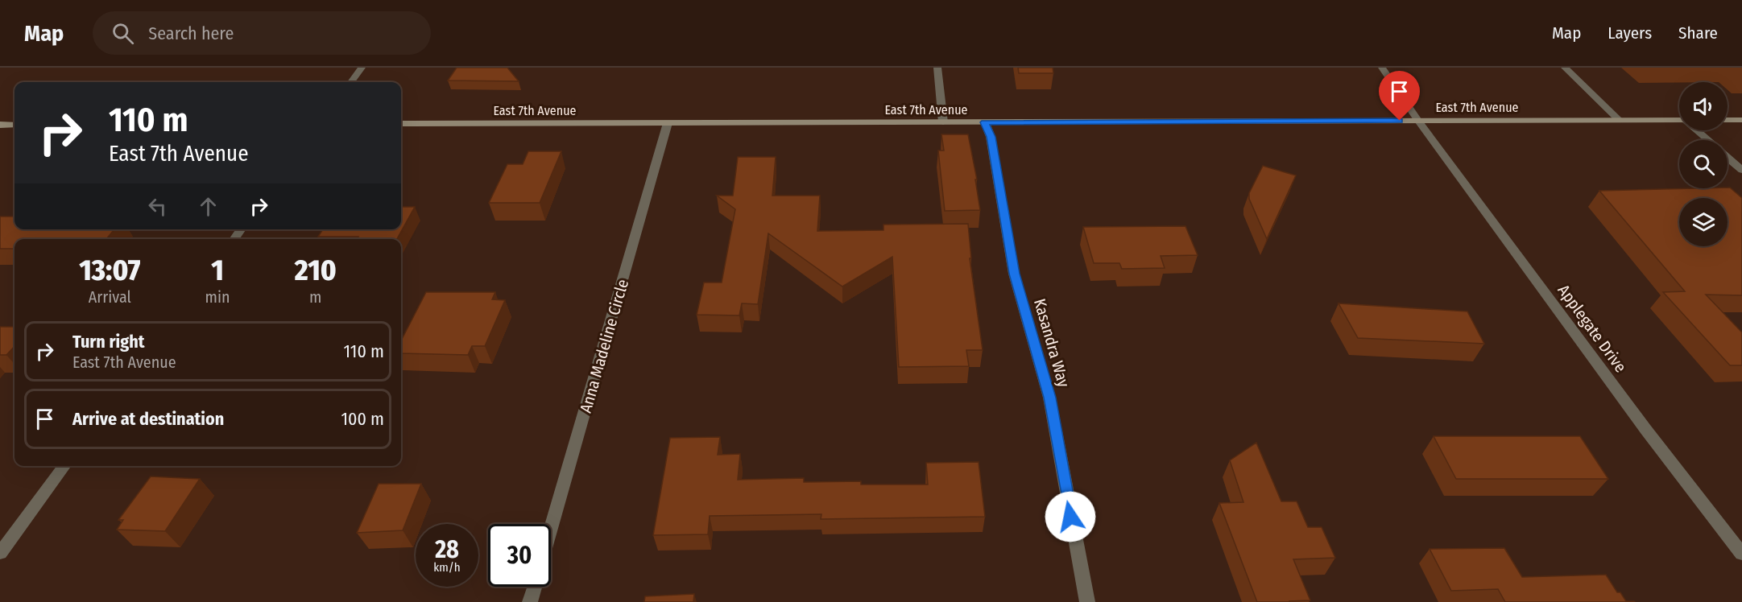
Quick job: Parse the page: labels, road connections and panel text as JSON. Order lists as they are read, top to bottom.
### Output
{
  "streets": {
    "main road": ["East 7th Avenue"],
    "street": ["Applegate Drive", "Kasandra Way", "Anna Madeline Circle"]
  },
  "crossings": [
    ["East 7th Avenue", "Applegate Drive"],
    ["East 7th Avenue", "Kasandra Way"],
    ["East 7th Avenue", "Anna Madeline Circle"]
  ],
  "page": {
    "header": "Map",
    "search": "Search here",
    "nav": ["Map", "Layers", "Share"],
    "turn": ["110 m", "East 7th Avenue"],
    "eta": [
      "13:07",
      "Arrival",
      "1",
      "min",
      "210",
      "m"
    ],
    "list": [
      {
        "name": "Turn right",
        "note": "East 7th Avenue",
        "value": "110 m"
      },
      {
        "name": "Arrive at destination",
        "value": "100 m"
      }
    ],
    "speed": "28 km/h",
    "limit": "30"
  }
}
